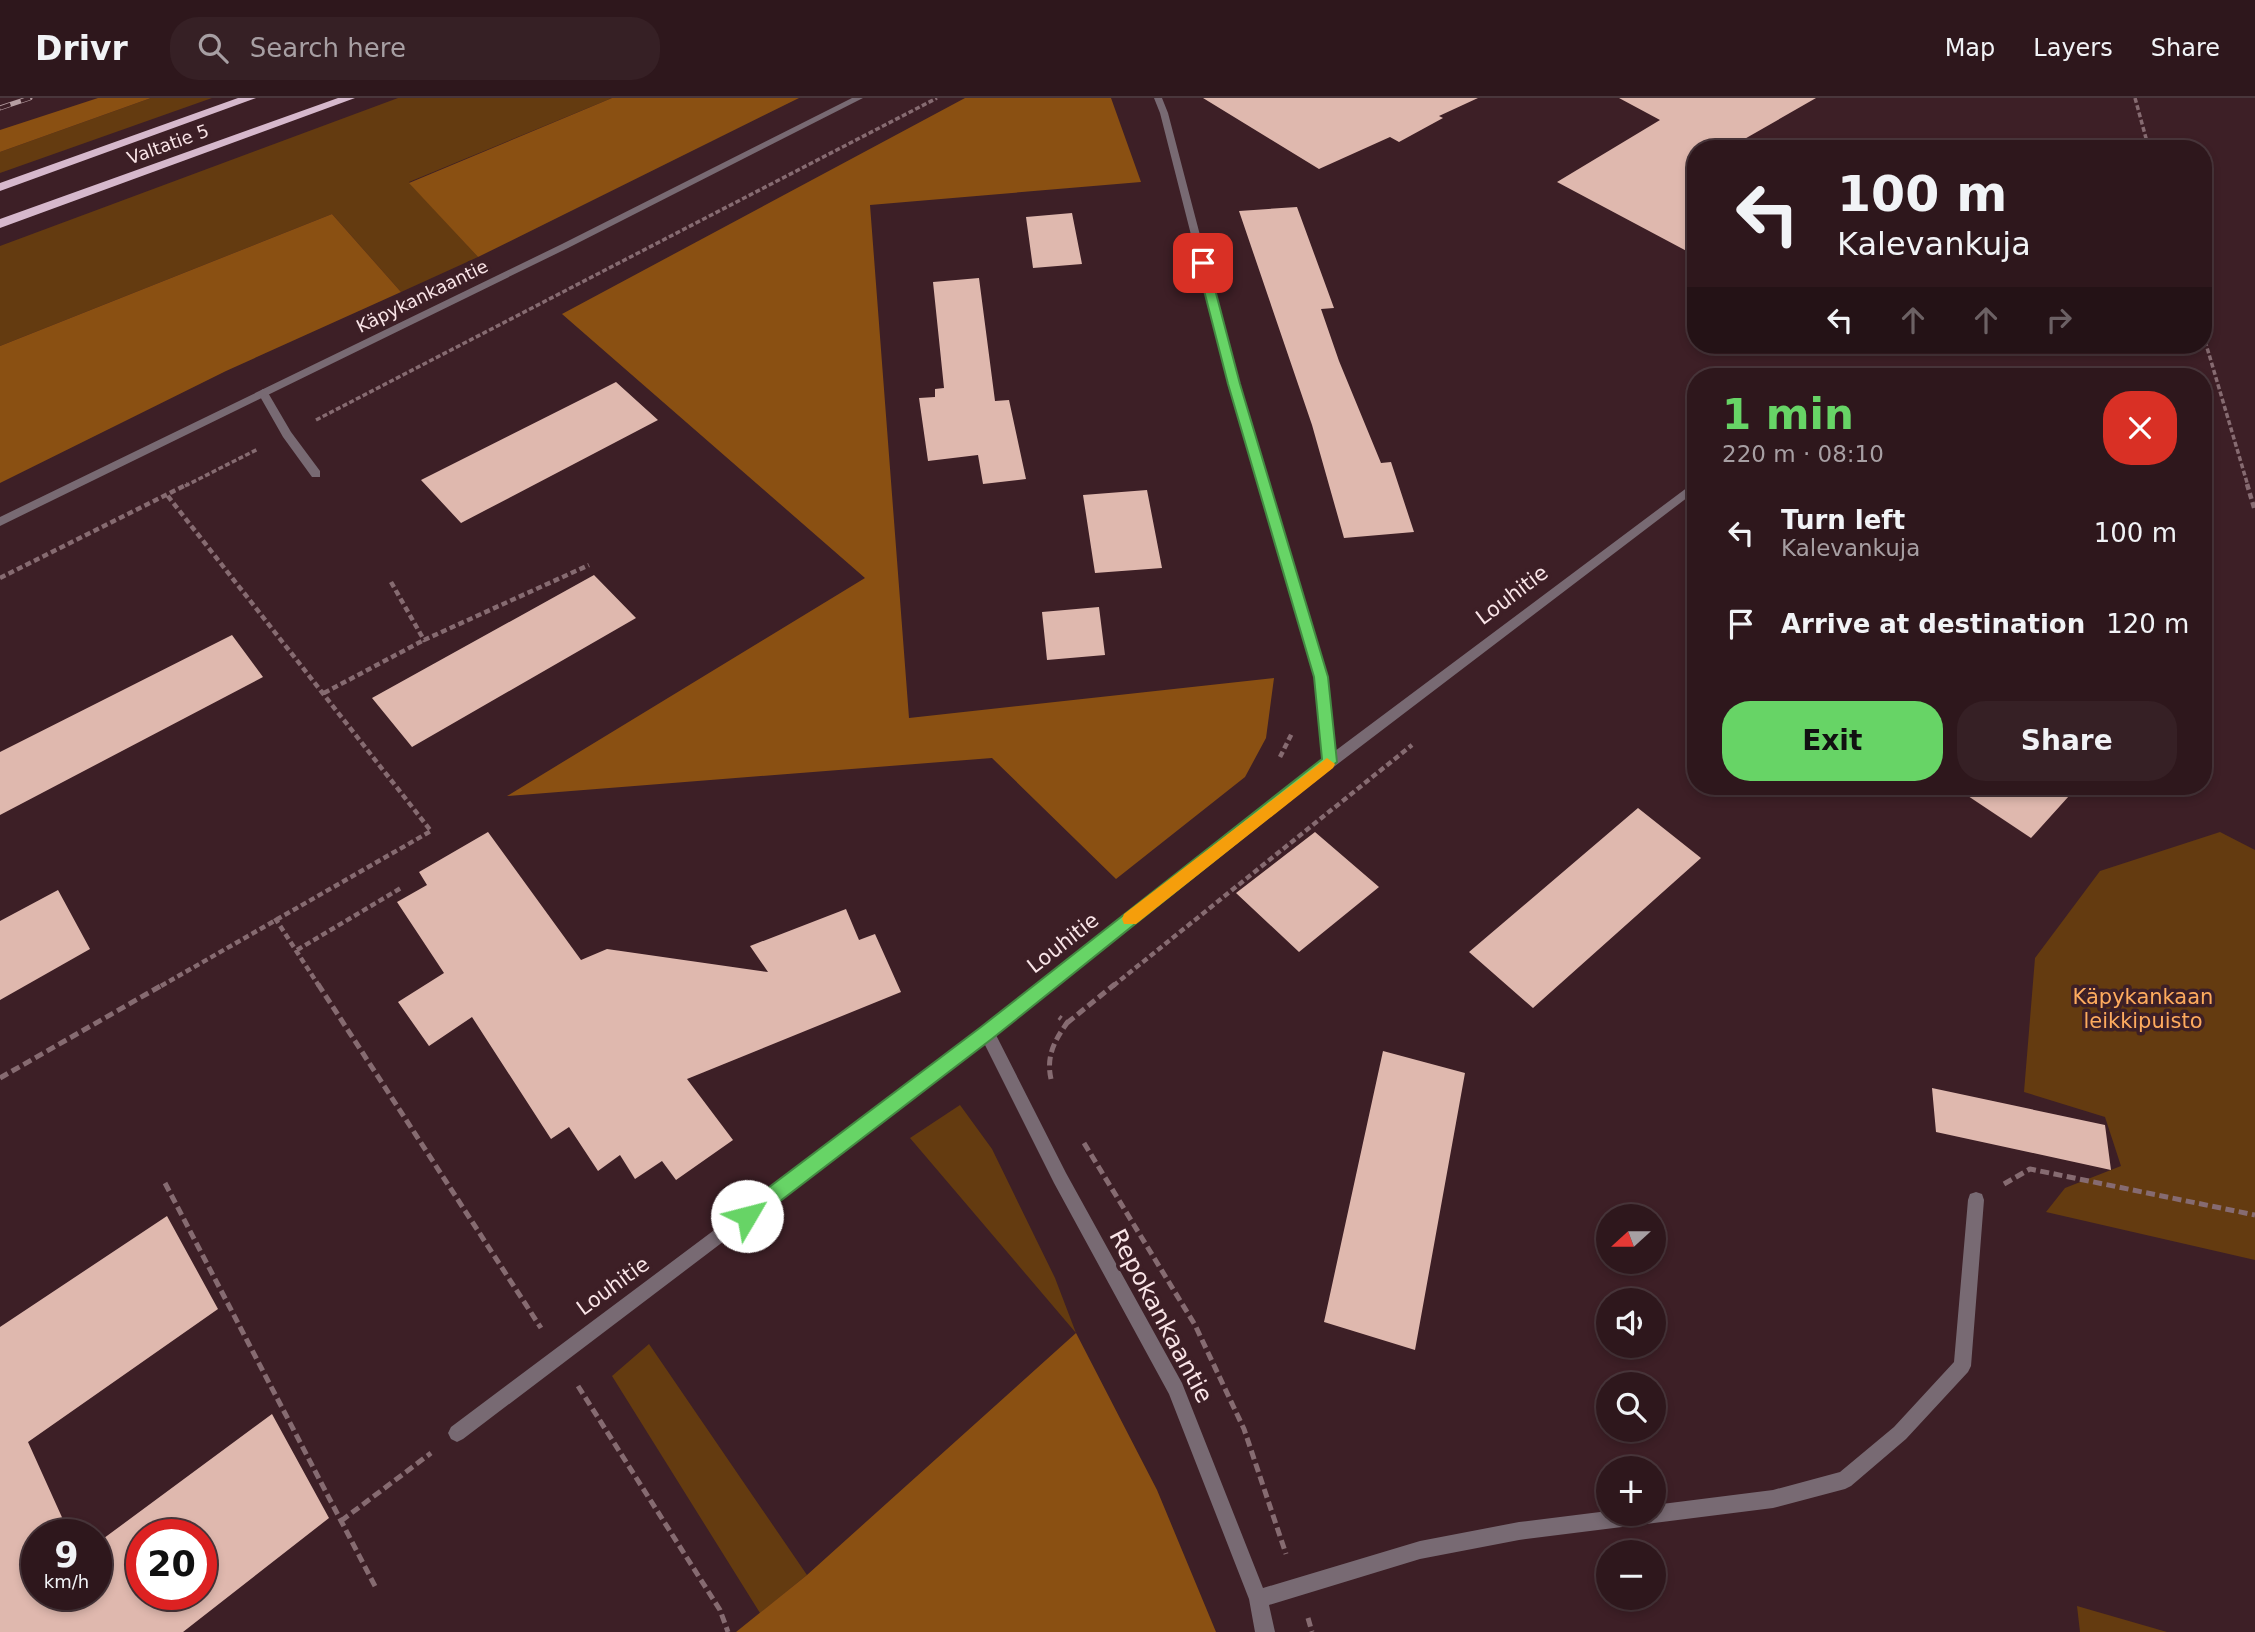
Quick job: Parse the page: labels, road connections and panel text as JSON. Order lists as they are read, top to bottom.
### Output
{
  "streets": {
    "highway": ["Valtatie 5"],
    "street": ["Käpykankaantie", "Louhitie", "Repokankaantie"]
  },
  "crossings": [
    ["Louhitie", "Repokankaantie"]
  ],
  "parks": ["Käpykankaan leikkipuisto"],
  "north": "left",
  "page": {
    "header": "Drivr",
    "search": "Search here",
    "nav": ["Map", "Layers", "Share"],
    "turn": ["100 m", "Kalevankuja"],
    "heading": ["1 min", "220 m · 08:10"],
    "list": [
      {
        "name": "Turn left",
        "note": "Kalevankuja",
        "value": "100 m"
      },
      {
        "name": "Arrive at destination",
        "value": "120 m"
      }
    ],
    "buttons": ["Exit", "Share"],
    "map_buttons": ["+", "−"],
    "speed": "9 km/h",
    "limit": "20"
  }
}
